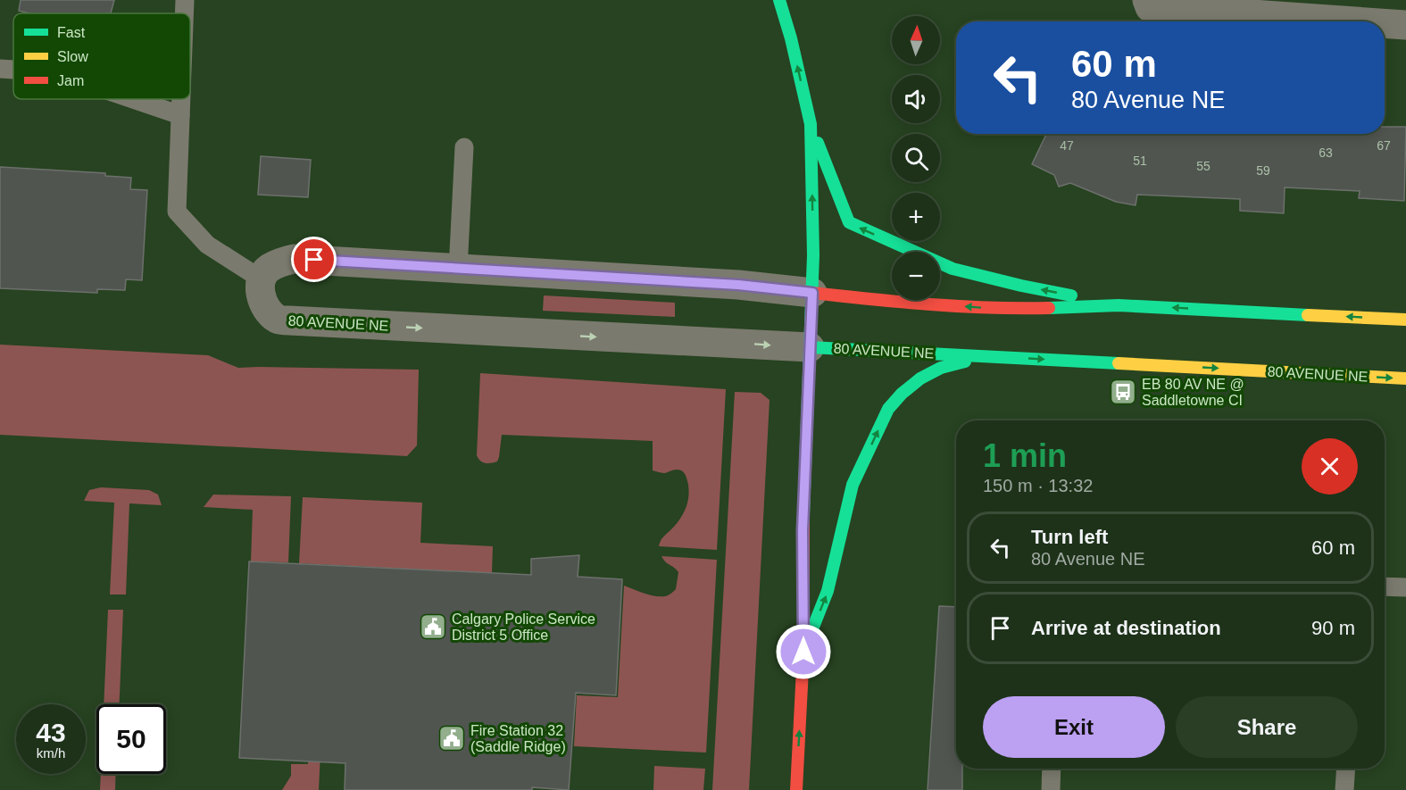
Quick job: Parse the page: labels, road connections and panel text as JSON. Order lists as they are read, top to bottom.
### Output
{
  "streets": {
    "main road": ["80 AVENUE NE"]
  },
  "one_way": ["80 AVENUE NE"],
  "places": {
    "bus stop": ["EB 80 AV NE @ Saddletowne CI"],
    "public building": ["Calgary Police Service District 5 Office", "Fire Station 32 (Saddle Ridge)"]
  },
  "house_numbers": [
    "47",
    "67",
    "63",
    "51",
    "55",
    "59"
  ],
  "legend": ["Fast", "Slow", "Jam"],
  "north": "top",
  "page": {
    "map_buttons": ["+", "−"],
    "turn": ["60 m", "80 Avenue NE"],
    "heading": ["1 min", "150 m · 13:32"],
    "list": [
      {
        "name": "Turn left",
        "note": "80 Avenue NE",
        "value": "60 m"
      },
      {
        "name": "Arrive at destination",
        "value": "90 m"
      }
    ],
    "buttons": ["Exit", "Share"],
    "speed": "43 km/h",
    "limit": "50"
  }
}
